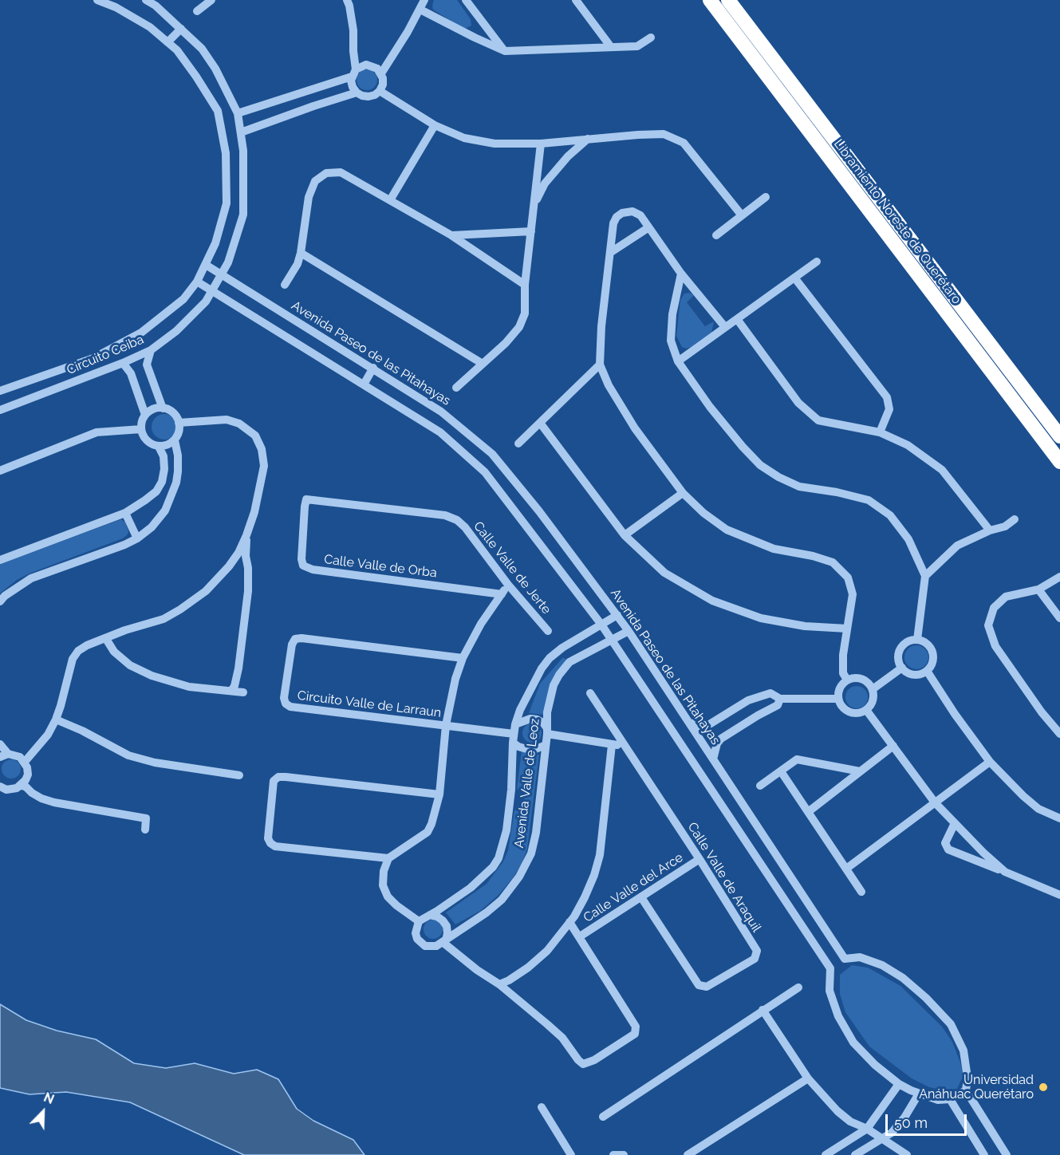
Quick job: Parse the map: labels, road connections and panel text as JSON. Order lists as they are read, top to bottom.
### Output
{
  "streets": {
    "highway": ["Libramiento Noreste de Querétaro"],
    "street": [
      "Avenida Paseo de las Pitahayas",
      "Circuito Ceiba",
      "Calle Valle de Orba",
      "Calle Valle de Jerte",
      "Circuito Valle de Larraun",
      "Avenida Valle de Leoz",
      "Calle Valle de Araquil",
      "Calle Valle del Arce"
    ]
  },
  "crossings": [
    ["Avenida Paseo de las Pitahayas", "Circuito Ceiba"],
    ["Avenida Paseo de las Pitahayas", "Avenida Valle de Leoz"],
    ["Calle Valle de Orba", "Calle Valle de Jerte"],
    ["Circuito Valle de Larraun", "Avenida Valle de Leoz"],
    ["Calle Valle de Araquil", "Calle Valle del Arce"]
  ],
  "places": ["Universidad Anáhuac Querétaro"],
  "scale_bar": "50 m",
  "north": "top right"
}
